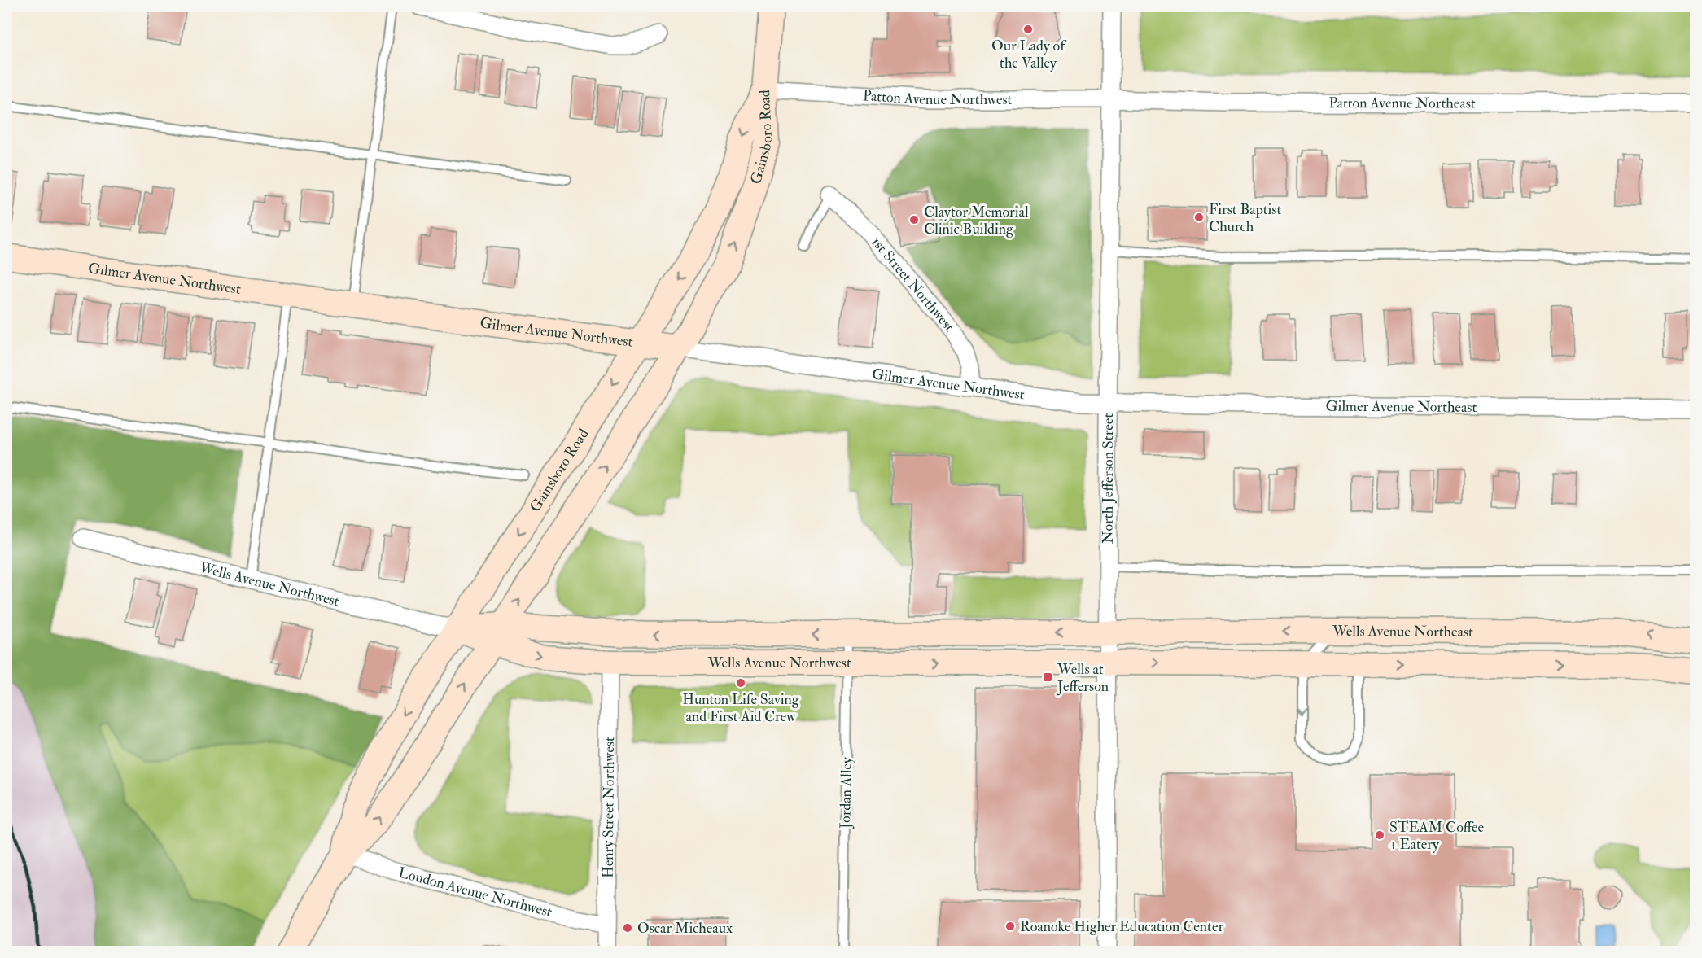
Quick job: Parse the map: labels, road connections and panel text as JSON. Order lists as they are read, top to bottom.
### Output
{
  "streets": {
    "main road": [
      "Gainsboro Road",
      "Gilmer Avenue Northwest",
      "Wells Avenue Northwest",
      "Wells Avenue Northeast"
    ],
    "street": [
      "Patton Avenue Northwest",
      "Patton Avenue Northeast",
      "1st Street Northwest",
      "Gilmer Avenue Northeast",
      "North Jefferson Street",
      "Henry Street Northwest",
      "Loudon Avenue Northwest"
    ],
    "lane": ["Jordan Alley"]
  },
  "crossings": [
    ["Patton Avenue Northwest", "Patton Avenue Northeast"],
    ["Patton Avenue Northwest", "Gainsboro Road"],
    ["Patton Avenue Northwest", "North Jefferson Street"],
    ["Patton Avenue Northeast", "North Jefferson Street"],
    ["Gainsboro Road", "Gilmer Avenue Northwest"],
    ["Gainsboro Road", "Wells Avenue Northwest"],
    ["Gainsboro Road", "Loudon Avenue Northwest"],
    ["Gilmer Avenue Northwest", "1st Street Northwest"],
    ["Gilmer Avenue Northwest", "Gilmer Avenue Northeast"],
    ["Gilmer Avenue Northwest", "North Jefferson Street"],
    ["Gilmer Avenue Northeast", "North Jefferson Street"],
    ["North Jefferson Street", "Wells Avenue Northwest"],
    ["North Jefferson Street", "Wells Avenue Northeast"],
    ["Wells Avenue Northwest", "Wells Avenue Northeast"],
    ["Wells Avenue Northwest", "Jordan Alley"],
    ["Wells Avenue Northwest", "Henry Street Northwest"],
    ["Henry Street Northwest", "Loudon Avenue Northwest"]
  ],
  "places": {
    "other": [
      "Our Lady of the Valley",
      "First Baptist Church",
      "Claytor Memorial Clinic Building",
      "Hunton Life Saving and First Aid Crew",
      "STEAM Coffee + Eatery",
      "Roanoke Higher Education Center",
      "Oscar Micheaux"
    ],
    "transit": ["Wells at Jefferson"]
  }
}
